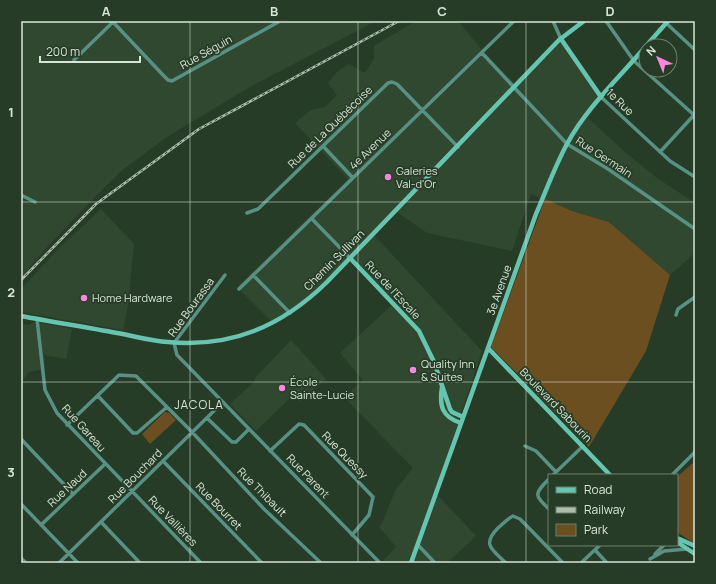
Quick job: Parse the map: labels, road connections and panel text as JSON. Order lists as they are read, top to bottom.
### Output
{
  "streets": {
    "main road": [
      "1e Rue",
      "Chemin Sullivan",
      "Rue de l'Escale",
      "3e Avenue",
      "Boulevard Sabourin"
    ],
    "street": [
      "Rue Séguin",
      "Rue de La Québécoise",
      "4e Avenue",
      "Rue Germain",
      "Rue Bourassa",
      "Rue Gareau",
      "Rue Quessy",
      "Rue Bouchard",
      "Rue Parent",
      "Rue Naud",
      "Rue Thibault",
      "Rue Bourret",
      "Rue Vallières"
    ]
  },
  "crossings": [
    ["1e Rue", "Chemin Sullivan"],
    ["1e Rue", "3e Avenue"],
    ["Rue de La Québécoise", "4e Avenue"],
    ["Rue de La Québécoise", "Chemin Sullivan"],
    ["4e Avenue", "Rue Germain"],
    ["4e Avenue", "Rue de l'Escale"],
    ["Rue Germain", "Chemin Sullivan"],
    ["Rue Germain", "3e Avenue"],
    ["Chemin Sullivan", "Rue de l'Escale"],
    ["Chemin Sullivan", "Rue Bourassa"],
    ["Chemin Sullivan", "Rue Gareau"],
    ["Rue de l'Escale", "3e Avenue"],
    ["3e Avenue", "Boulevard Sabourin"],
    ["Rue Bourassa", "Rue Bouchard"],
    ["Rue Bourassa", "Rue Parent"],
    ["Rue Gareau", "Rue Bouchard"],
    ["Rue Gareau", "Rue Naud"],
    ["Rue Gareau", "Rue Thibault"],
    ["Rue Gareau", "Rue Vallières"],
    ["Rue Quessy", "Rue Parent"],
    ["Rue Bouchard", "Rue Parent"],
    ["Rue Bouchard", "Rue Thibault"],
    ["Rue Bouchard", "Rue Bourret"],
    ["Rue Bouchard", "Rue Vallières"]
  ],
  "districts": ["JACOLA"],
  "places": [
    "Galeries Val-d'Or",
    "Home Hardware",
    "Quality Inn & Suites",
    "École Sainte-Lucie"
  ],
  "legend": ["Road", "Railway", "Park"],
  "scale_bar": "200 m",
  "north": "top left",
  "grid": {
    "columns": [
      "A",
      "B",
      "C",
      "D"
    ],
    "rows": ["1", "2", "3"]
  }
}
